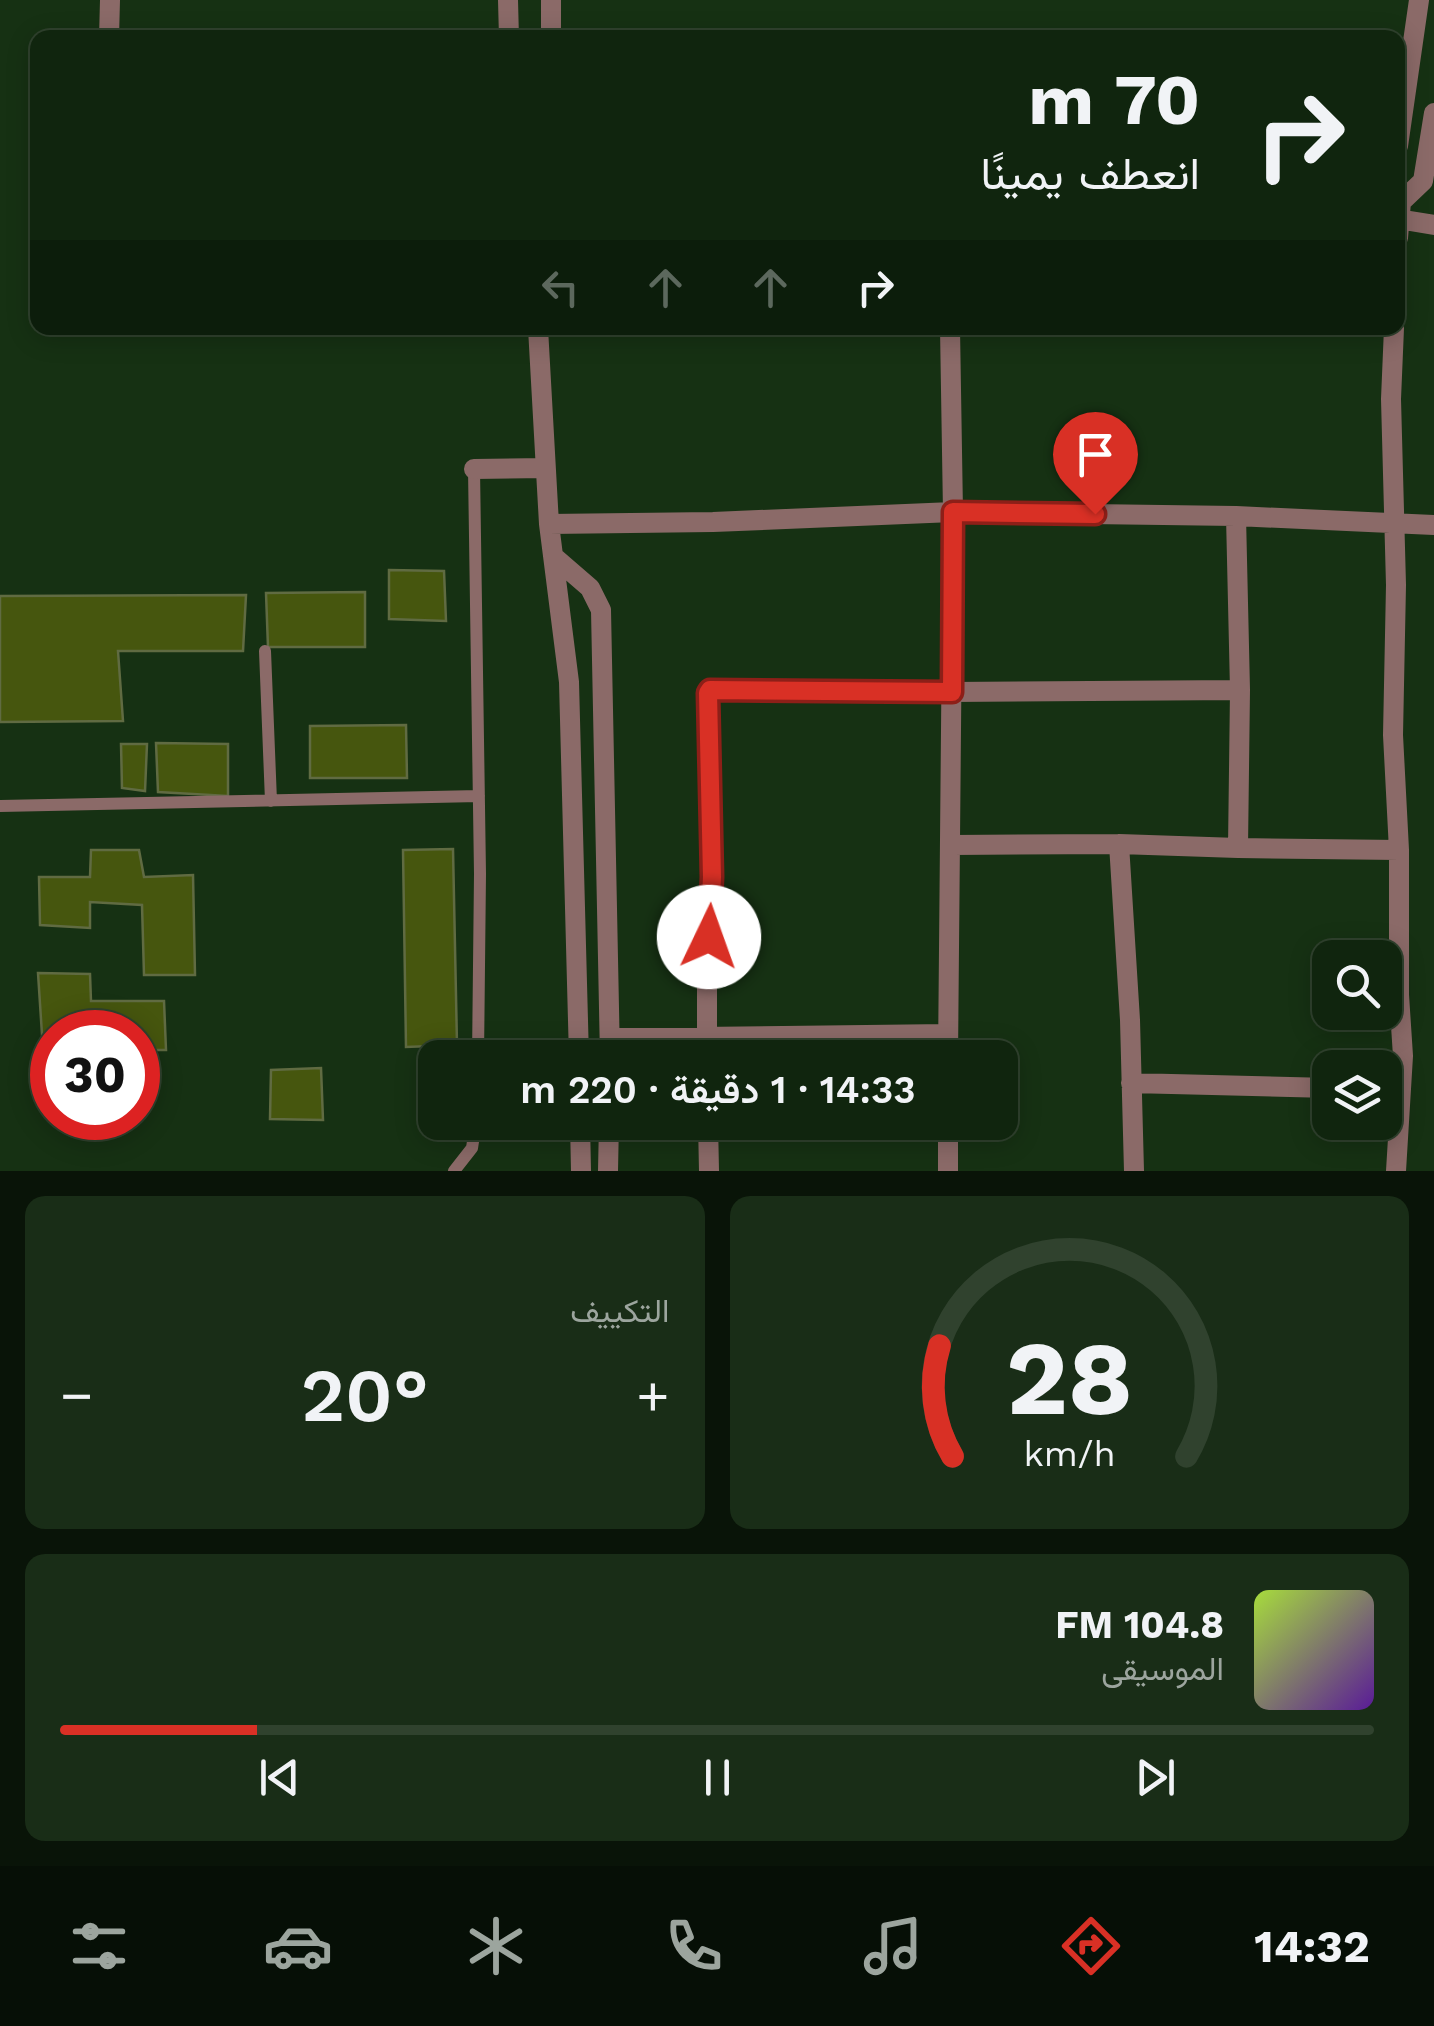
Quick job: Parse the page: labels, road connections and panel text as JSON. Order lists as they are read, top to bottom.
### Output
{
  "page": {
    "turn": ["70 m", "انعطف يمينًا"],
    "limit": "30",
    "trip": "14:33 · 1 دقيقة · 220 m",
    "tile": "التكييف",
    "heat": ["−", "20°", "+"],
    "song": ["104.8 FM", "الموسيقى"],
    "tabs": "14:32",
    "gauge": ["28", "km/h"]
  }
}
